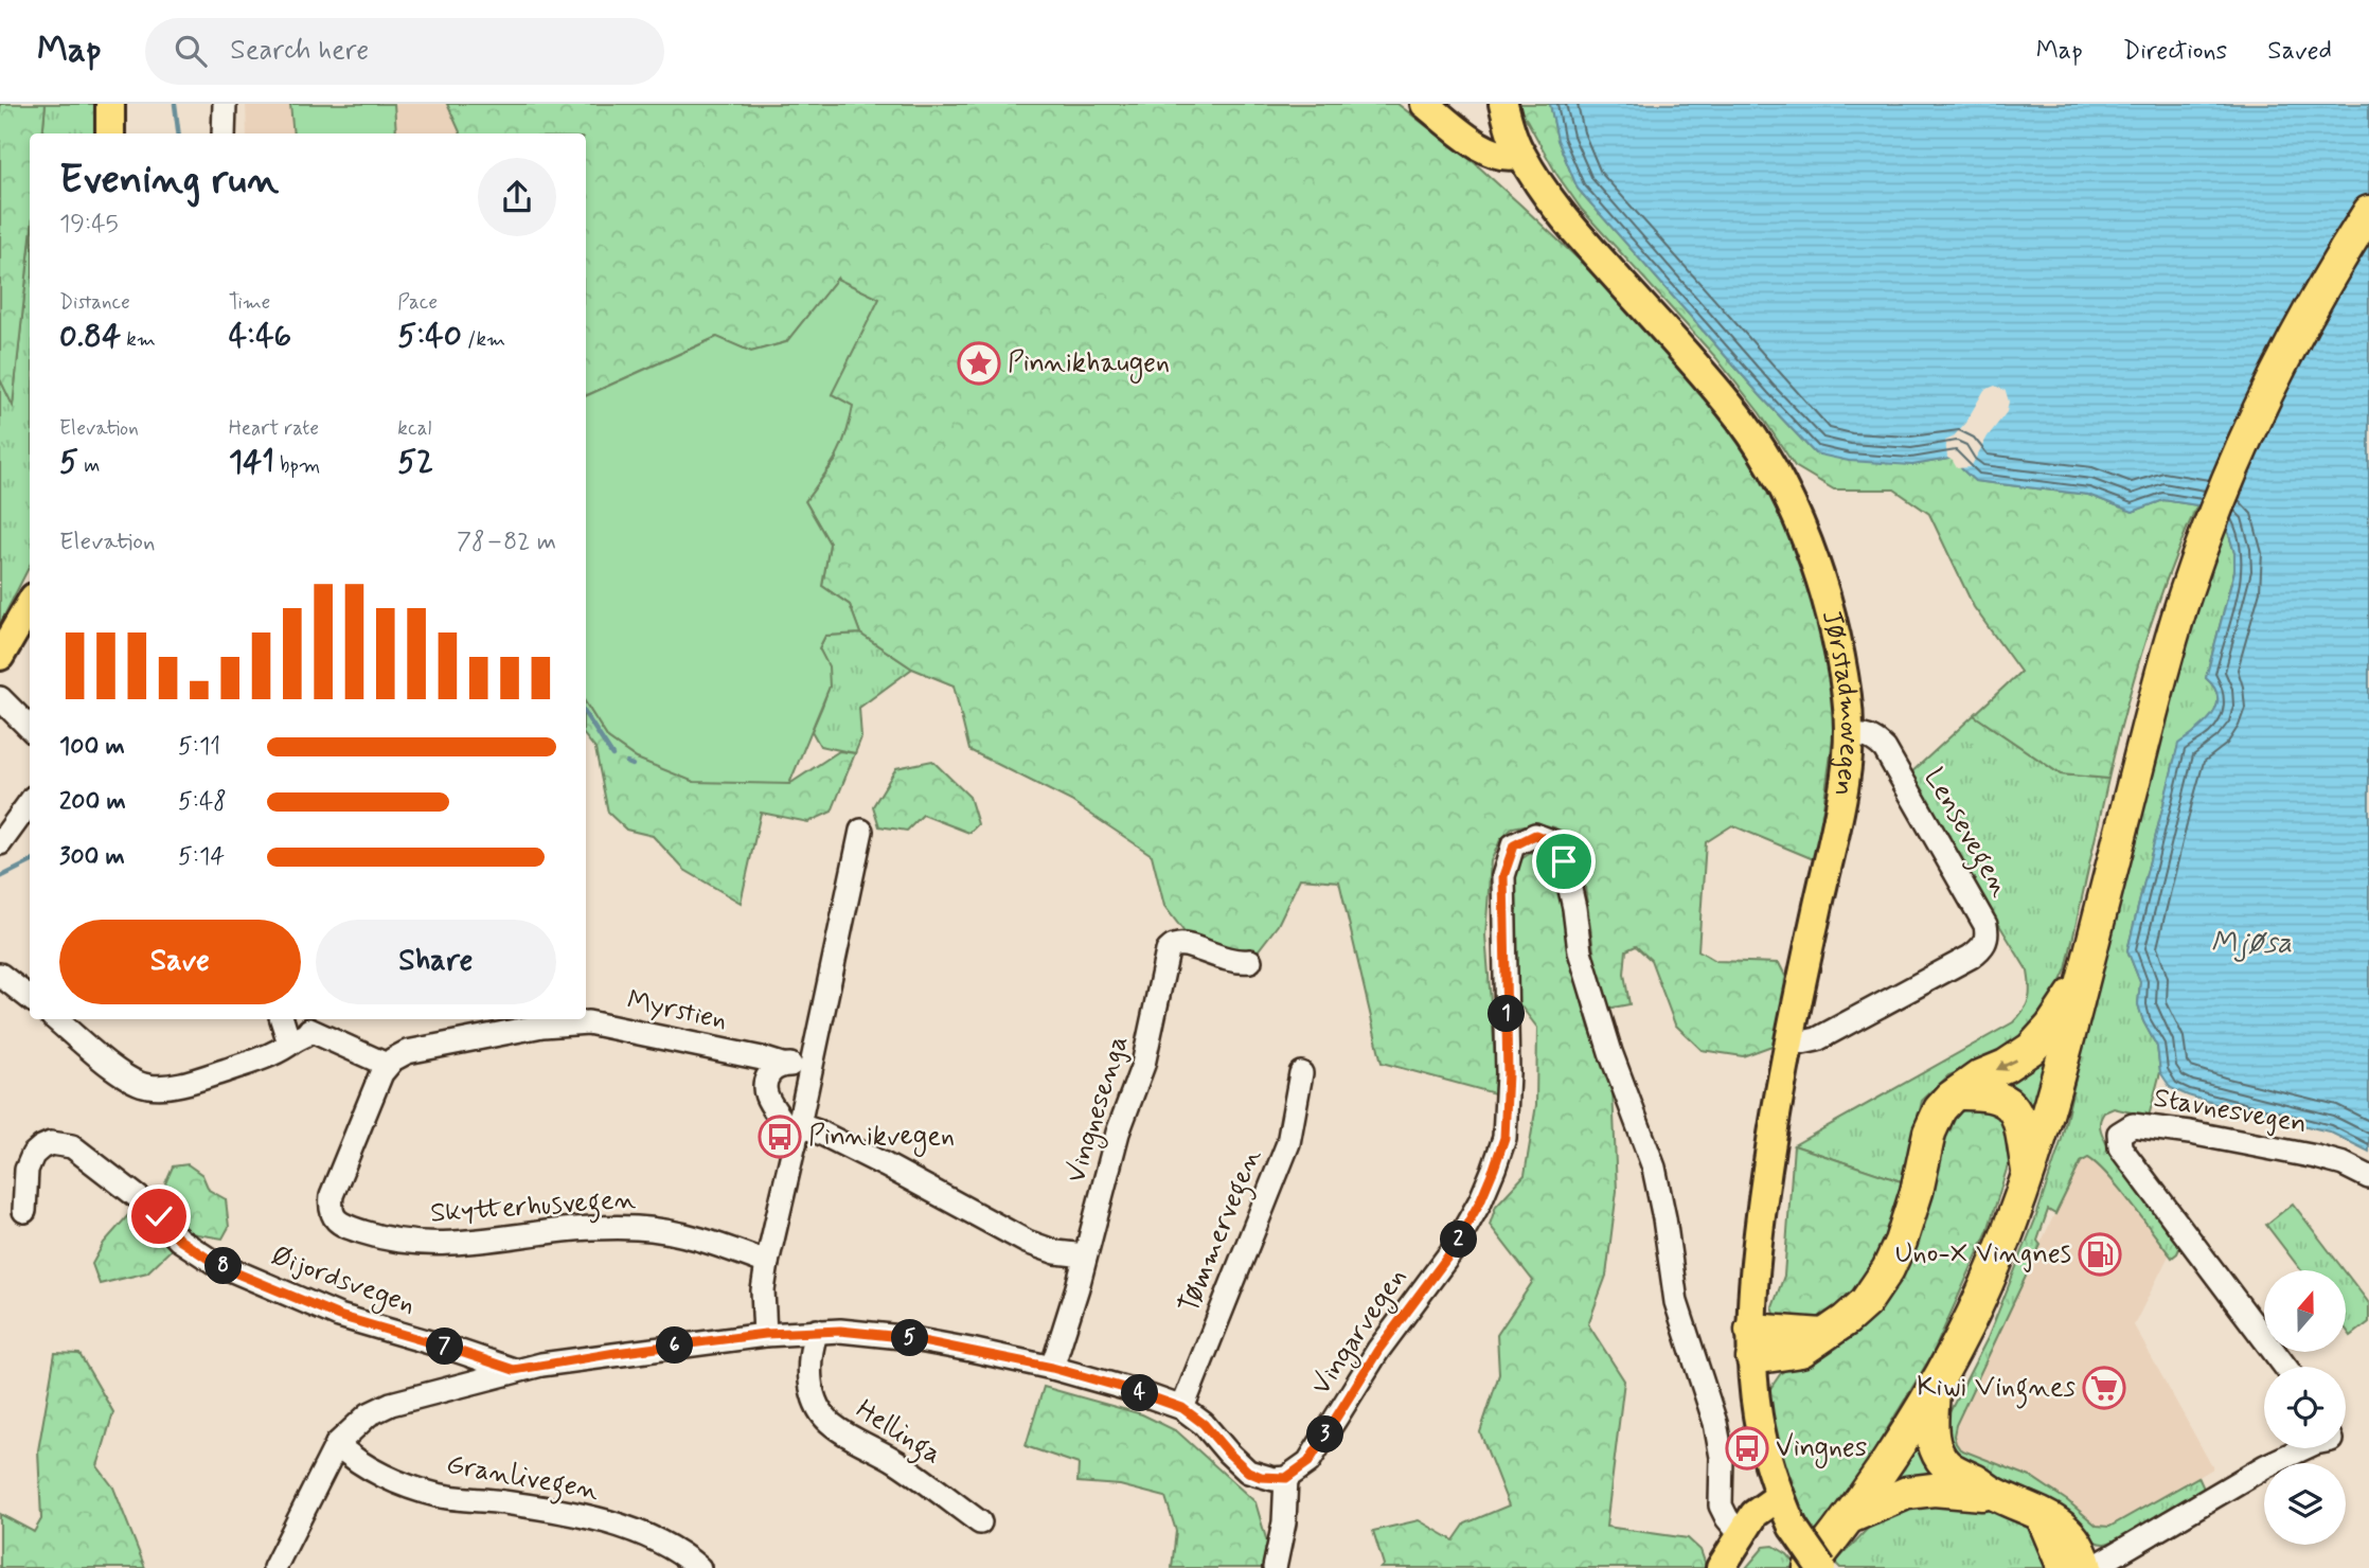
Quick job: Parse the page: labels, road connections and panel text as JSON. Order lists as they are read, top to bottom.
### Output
{
  "streets": {
    "main road": ["Jørstadmovegen"],
    "street": [
      "Lensevegen",
      "Myrstien",
      "Vingnesenga",
      "Stavnesvegen",
      "Skytterhusvegen",
      "Tømmervegen",
      "Øijordsvegen",
      "Vingarvegen",
      "Hellinga",
      "Granlivegen"
    ]
  },
  "crossings": [
    ["Jørstadmovegen", "Lensevegen"],
    ["Myrstien", "Skytterhusvegen"]
  ],
  "water": ["Mjøsa"],
  "places": {
    "place": ["Pinnikhaugen"],
    "bus stop": ["Pinnikvegen", "Vingnes"],
    "fuel station": ["Uno-X Vingnes"],
    "supermarket": ["Kiwi Vingnes"]
  },
  "north": "top",
  "page": {
    "header": "Map",
    "search": "Search here",
    "nav": ["Map", "Directions", "Saved"],
    "heading": ["Evening run", "19:45"],
    "stats": [
      ["Distance", "0.84 km"],
      ["Time", "4:46"],
      ["Pace", "5:40 /km"],
      ["Elevation", "5 m"],
      ["Heart rate", "141 bpm"],
      ["kcal", "52"]
    ],
    "chart": ["Elevation", "78–82 m"],
    "list": [
      {
        "name": "100 m",
        "note": "5:11"
      },
      {
        "name": "200 m",
        "note": "5:48"
      },
      {
        "name": "300 m",
        "note": "5:14"
      }
    ],
    "buttons": ["Save", "Share"],
    "pins": [
      "1",
      "2",
      "8",
      "5",
      "6",
      "7",
      "4",
      "3"
    ]
  }
}
